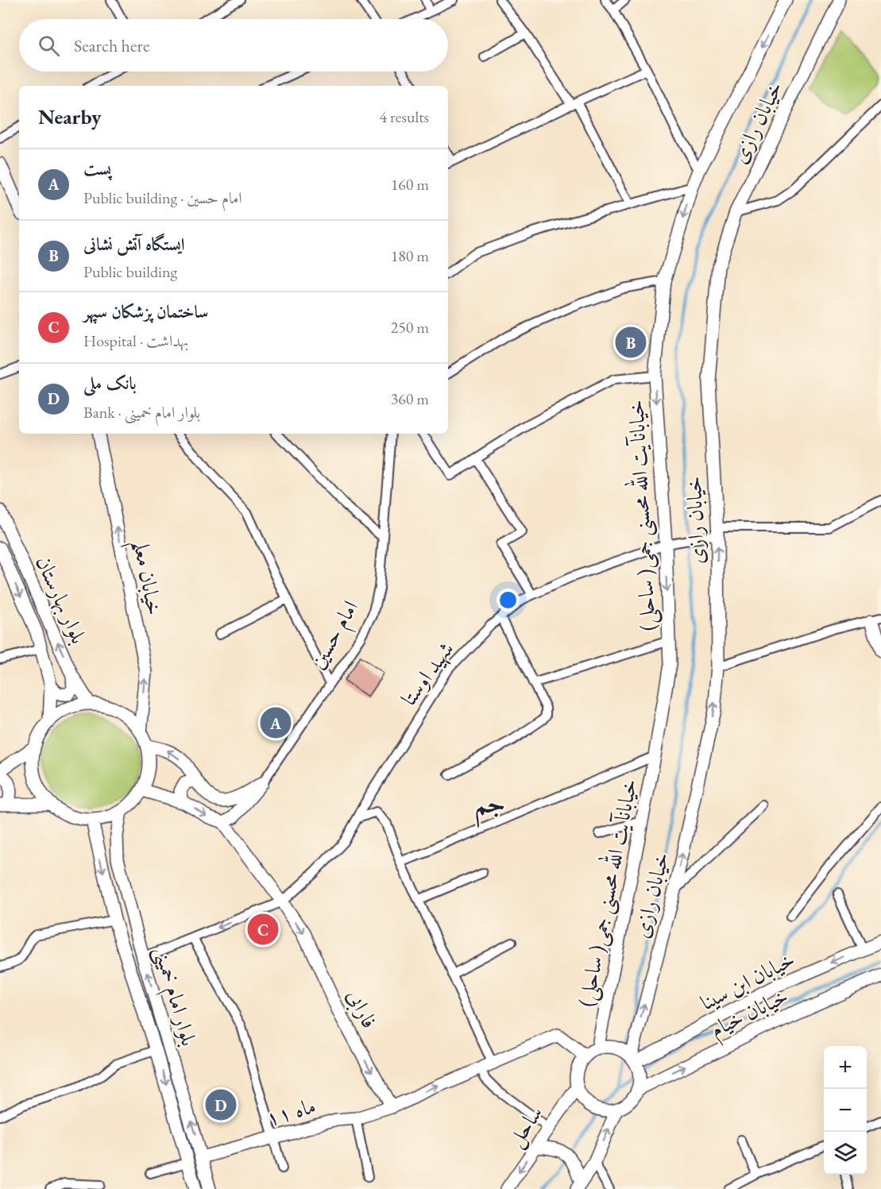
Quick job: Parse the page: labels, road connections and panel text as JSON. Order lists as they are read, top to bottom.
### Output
{
  "streets": {
    "main road": [
      "خیابان رازی",
      "خیابانآیت الله محسنی جمی( ساحلی)",
      "خیابان معلم",
      "بلوار بهارستان",
      "امام حسین",
      "خیابان ابن سینا",
      "بلوار امام خمینی",
      "فارابی",
      "خیابان خیام",
      "ماه ۱۱",
      "ساحل"
    ],
    "street": ["شهید اوستا"]
  },
  "crossings": [
    ["خیابان رازی", "خیابانآیت الله محسنی جمی( ساحلی)"],
    ["خیابان رازی", "شهید اوستا"],
    ["خیابان رازی", "خیابان ابن سینا"],
    ["خیابان رازی", "خیابان خیام"],
    ["خیابان رازی", "ساحل"],
    ["خیابانآیت الله محسنی جمی( ساحلی)", "شهید اوستا"],
    ["خیابانآیت الله محسنی جمی( ساحلی)", "خیابان ابن سینا"],
    ["خیابانآیت الله محسنی جمی( ساحلی)", "خیابان خیام"],
    ["خیابانآیت الله محسنی جمی( ساحلی)", "ساحل"],
    ["خیابان معلم", "بلوار بهارستان"],
    ["خیابان معلم", "بلوار امام خمینی"],
    ["بلوار بهارستان", "بلوار امام خمینی"],
    ["امام حسین", "فارابی"],
    ["شهید اوستا", "فارابی"],
    ["خیابان ابن سینا", "خیابان خیام"],
    ["خیابان ابن سینا", "ساحل"],
    ["بلوار امام خمینی", "ماه ۱۱"],
    ["فارابی", "ماه ۱۱"],
    ["خیابان خیام", "ساحل"]
  ],
  "one_way": [
    "خیابان رازی",
    "خیابانآیت الله محسنی جمی( ساحلی)",
    "خیابان معلم",
    "خیابان ابن سینا",
    "فارابی",
    "خیابان خیام",
    "ساحل"
  ],
  "districts": ["جم"],
  "page": {
    "search": "Search here",
    "heading": ["Nearby", "4 results"],
    "list": [
      {
        "mark": "A",
        "name": "پست",
        "note": "Public building · امام حسین",
        "value": "160 m"
      },
      {
        "mark": "B",
        "name": "ایستگاه آتش نشانی",
        "note": "Public building",
        "value": "180 m"
      },
      {
        "mark": "C",
        "name": "ساختمان پزشکان سپهر",
        "note": "Hospital · بهداشت",
        "value": "250 m"
      },
      {
        "mark": "D",
        "name": "بانک ملی",
        "note": "Bank · بلوار امام خمینی",
        "value": "360 m"
      }
    ],
    "pins": [
      "B",
      "A",
      "C",
      "D"
    ],
    "map_buttons": ["+", "−"]
  }
}
